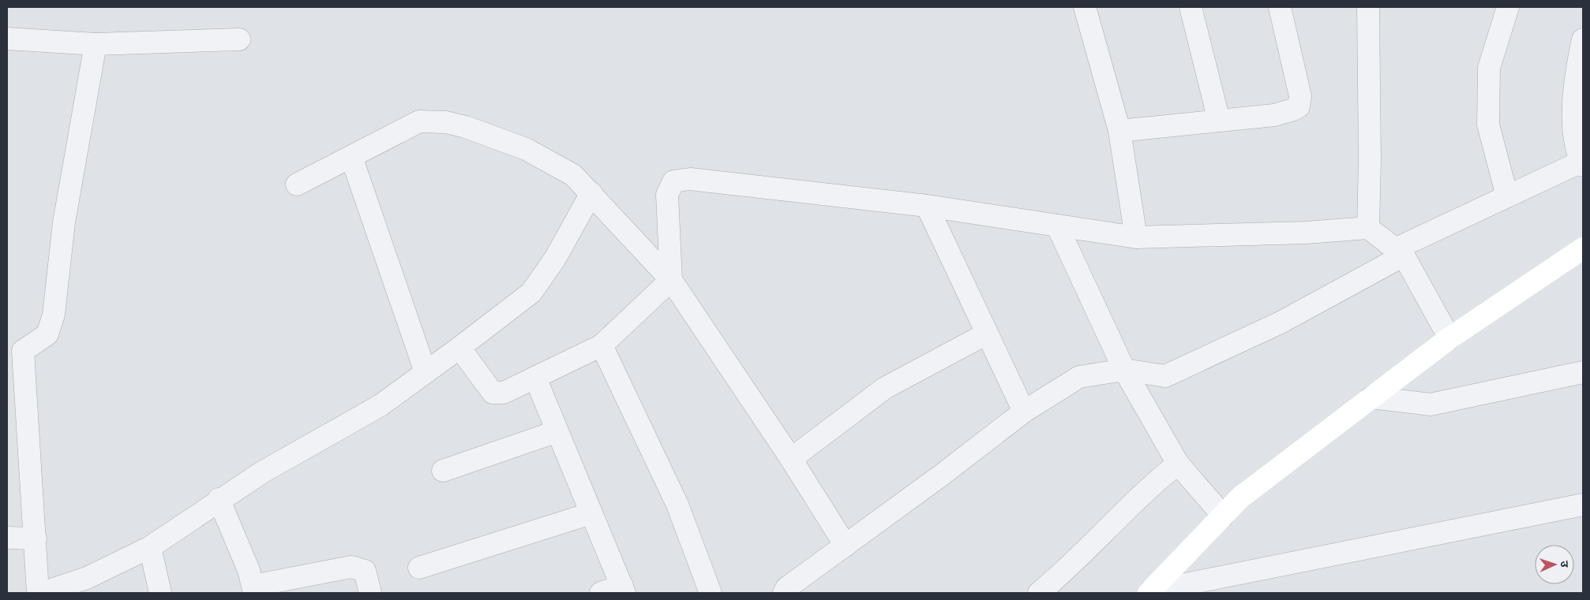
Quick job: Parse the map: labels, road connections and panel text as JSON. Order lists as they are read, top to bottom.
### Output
{
  "north": "right"
}
